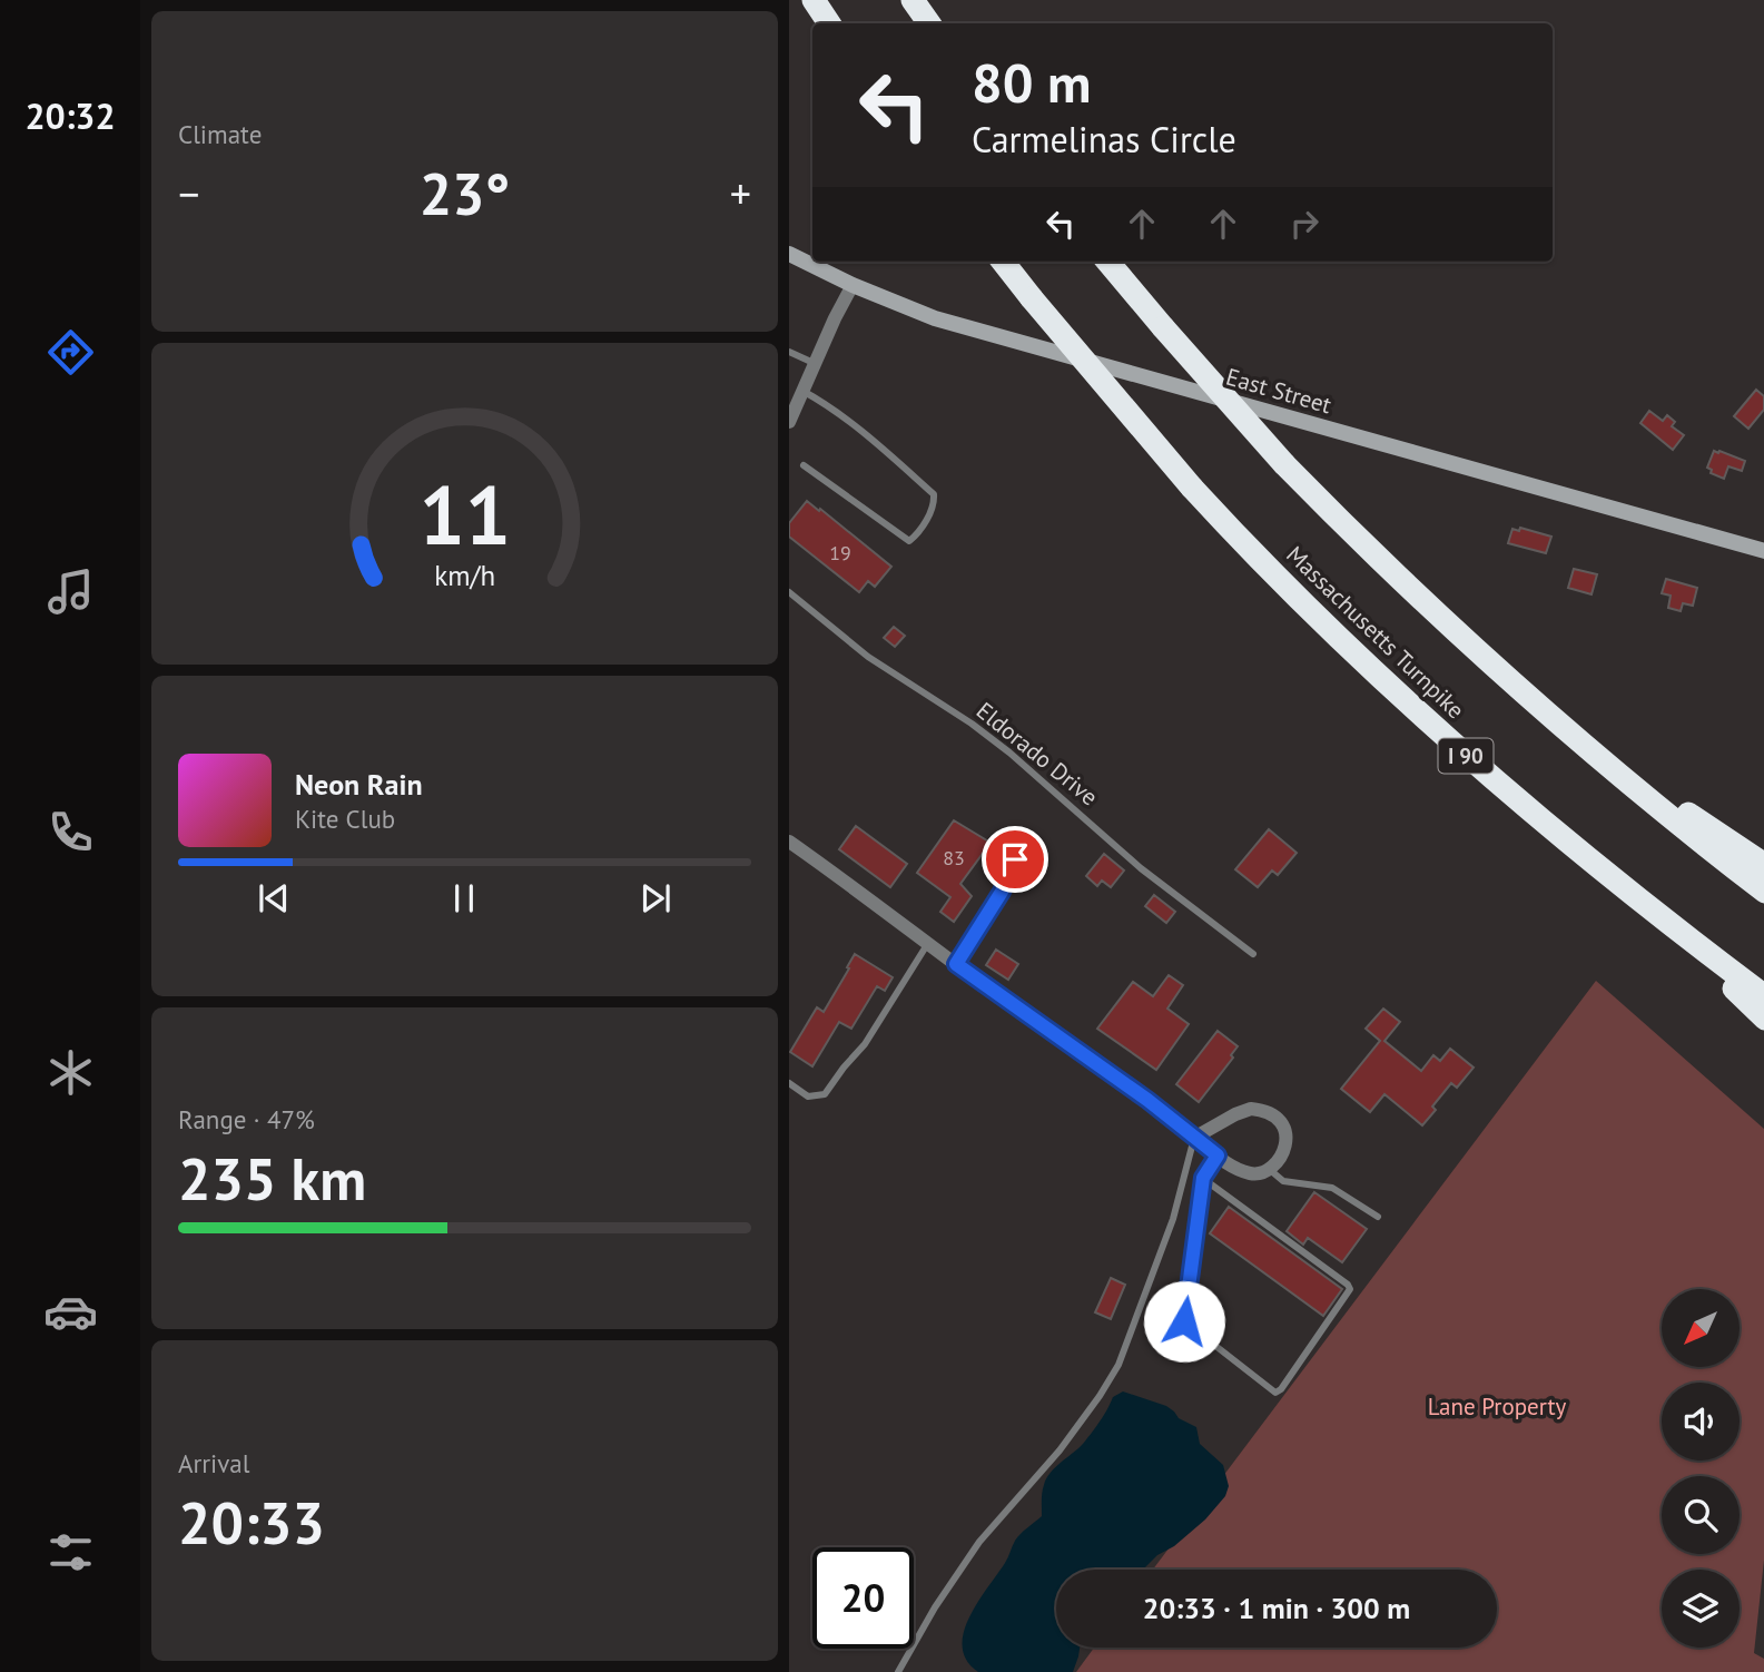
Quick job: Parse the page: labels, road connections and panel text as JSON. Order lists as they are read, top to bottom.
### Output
{
  "streets": {
    "highway": ["Massachusetts Turnpike", "I 90"],
    "main road": ["East Street"],
    "lane": ["Eldorado Drive"]
  },
  "parks": ["Lane Property"],
  "house_numbers": ["19", "83"],
  "north": "bottom left",
  "page": {
    "tabs": "20:32",
    "tile": [
      "Climate",
      ["Range · 47%", "235 km"],
      ["Arrival", "20:33"]
    ],
    "turn": ["80 m", "Carmelinas Circle"],
    "heat": ["−", "23°", "+"],
    "song": ["Neon Rain", "Kite Club"],
    "limit": "20",
    "trip": "20:33 · 1 min · 300 m",
    "gauge": ["11", "km/h"]
  }
}
